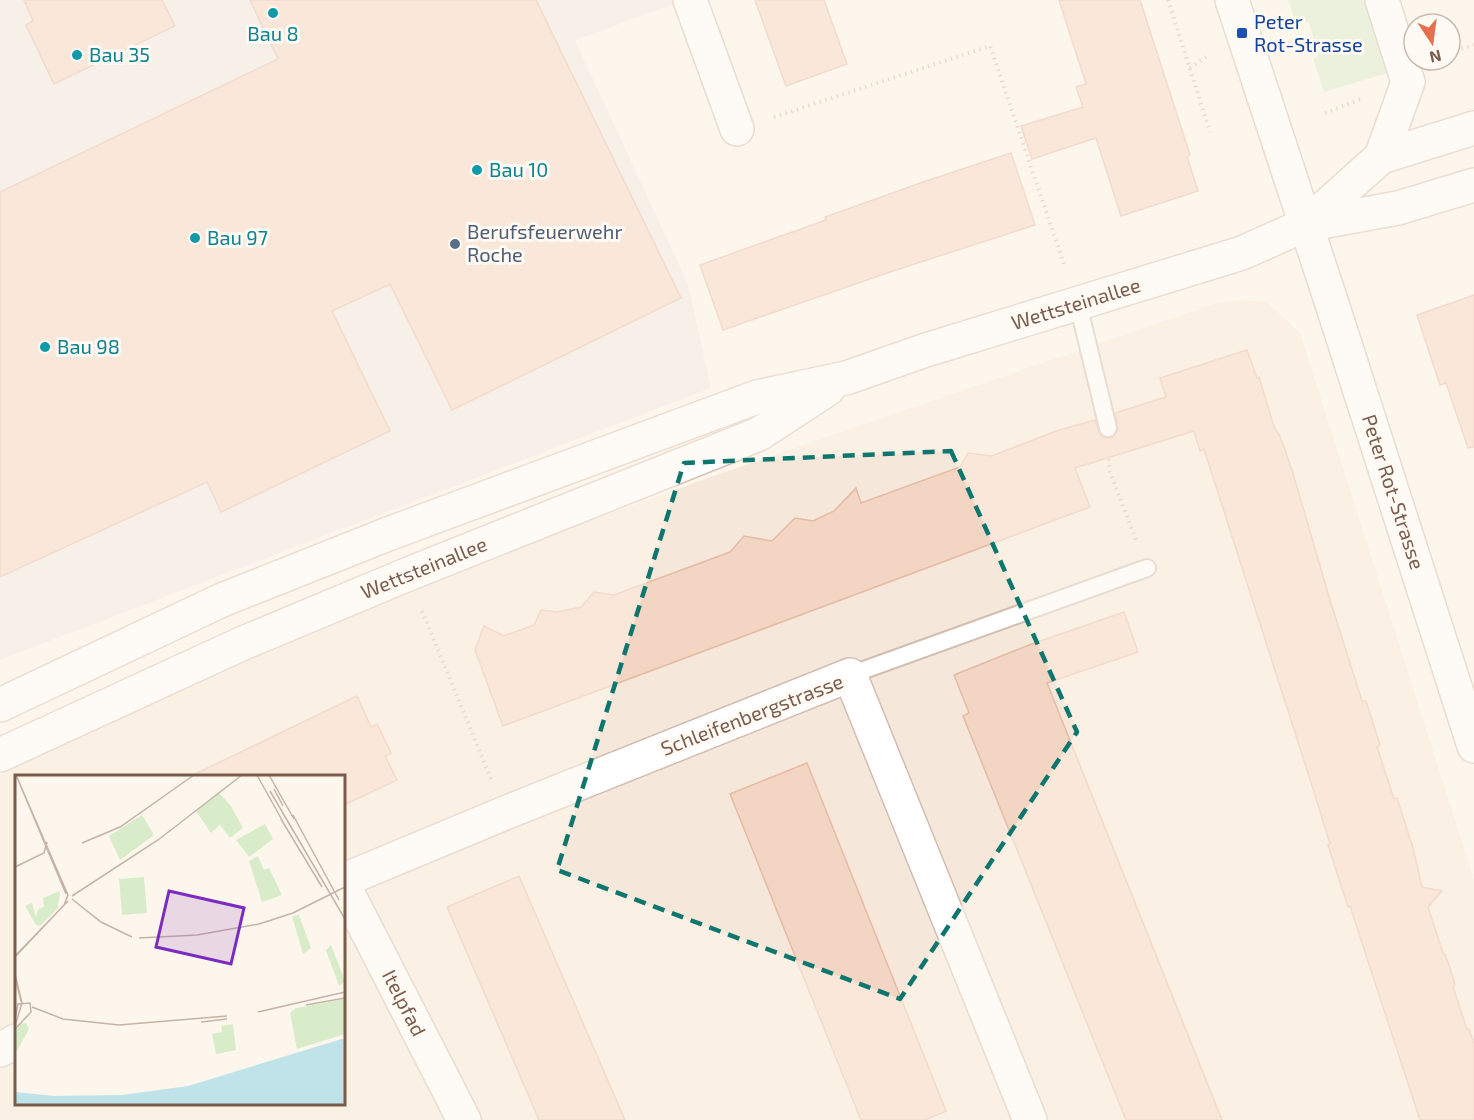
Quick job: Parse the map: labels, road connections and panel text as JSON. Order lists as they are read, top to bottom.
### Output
{
  "streets": {
    "main road": [
      "Wettsteinallee",
      "Peter Rot-Strasse",
      "Schleifenbergstrasse",
      "Itelpfad"
    ]
  },
  "crossings": [
    ["Wettsteinallee", "Peter Rot-Strasse"]
  ],
  "places": {
    "other": [
      "Bau 8",
      "Bau 35",
      "Bau 10",
      "Bau 97",
      "Berufsfeuerwehr Roche",
      "Bau 98"
    ],
    "transit": ["Peter Rot-Strasse"]
  },
  "north": "bottom"
}
